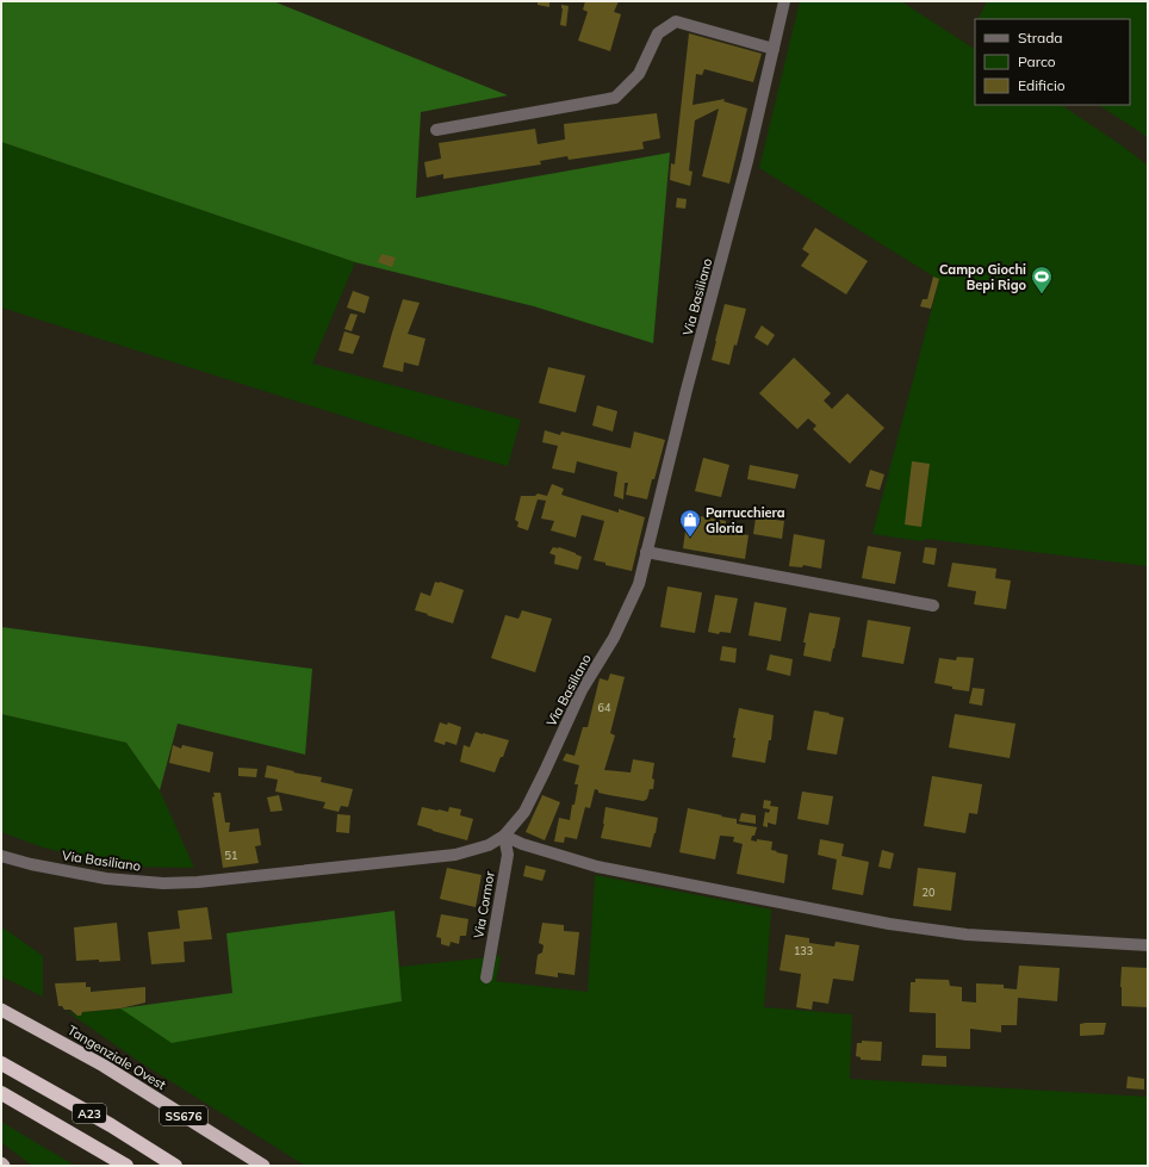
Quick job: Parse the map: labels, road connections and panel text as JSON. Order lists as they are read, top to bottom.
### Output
{
  "streets": {
    "highway": ["Tangenziale Ovest", "A23", "SS676"],
    "street": ["Via Basiliano", "Via Cormor"]
  },
  "crossings": [
    ["Via Basiliano", "Via Cormor"]
  ],
  "places": {
    "sports": ["Campo Giochi Bepi Rigo"],
    "shop": ["Parrucchiera Gloria"]
  },
  "house_numbers": [
    "64",
    "51",
    "20",
    "133"
  ],
  "legend": ["Strada", "Parco", "Edificio"]
}
